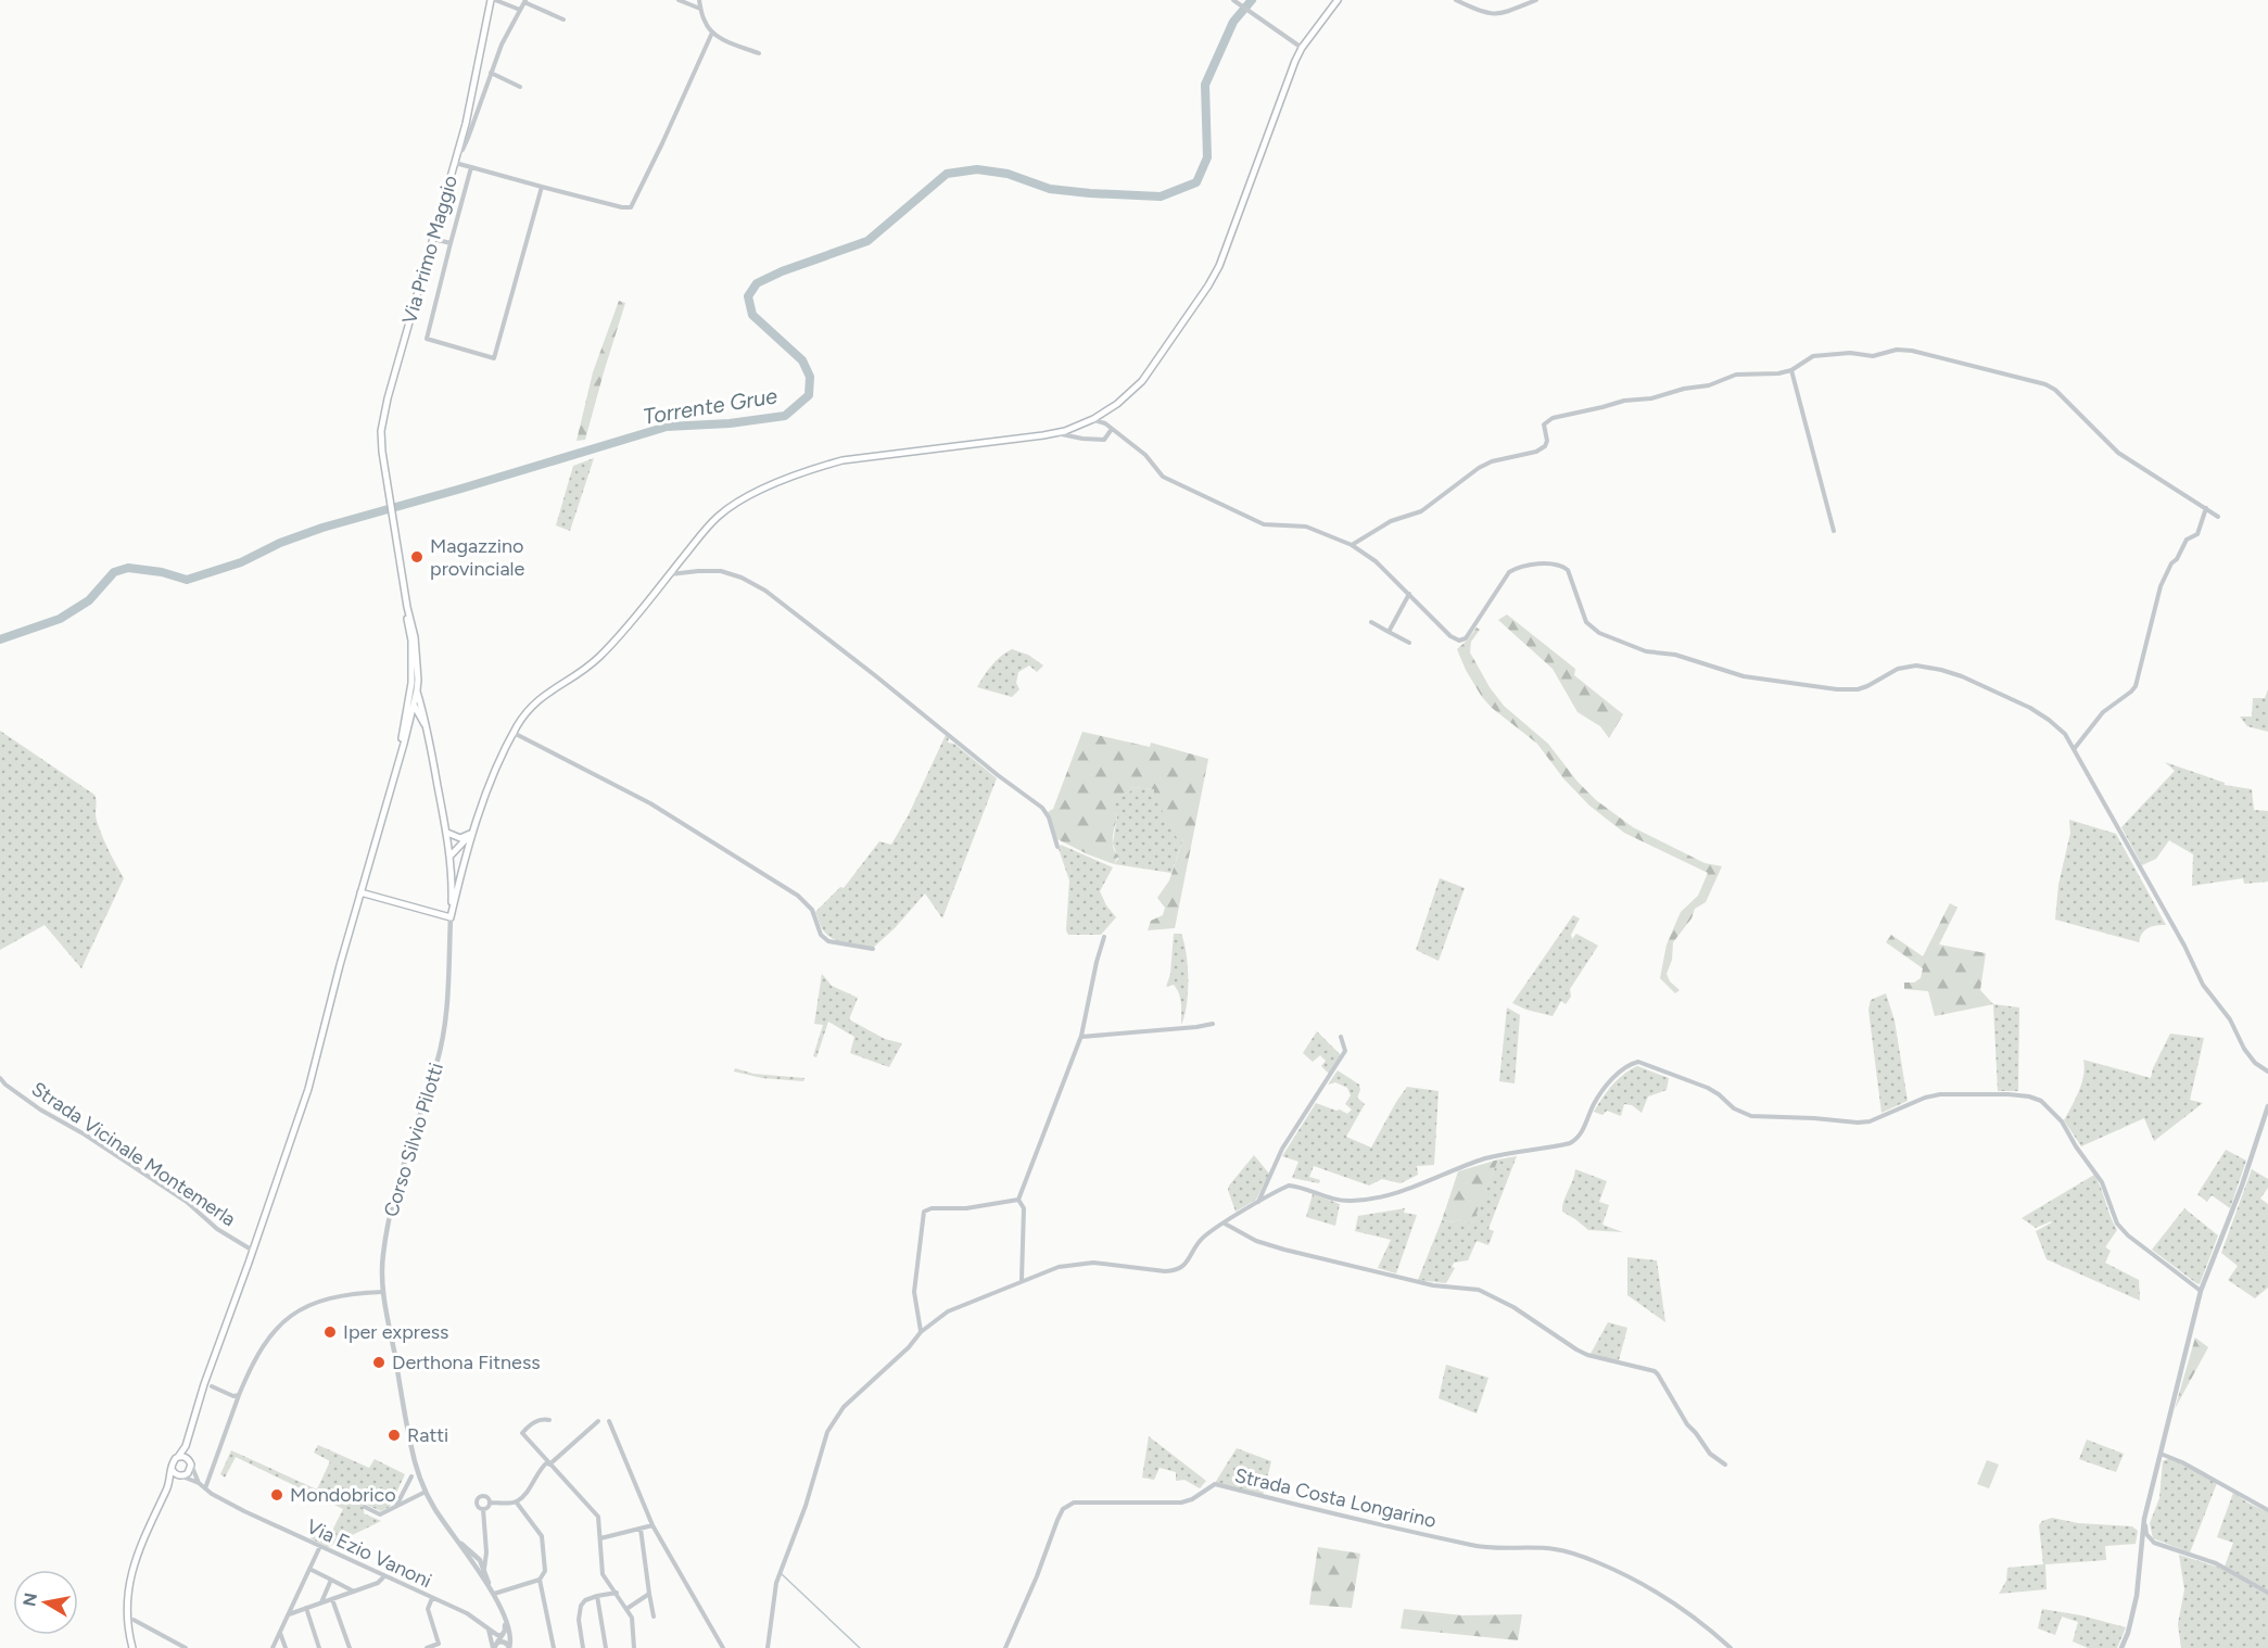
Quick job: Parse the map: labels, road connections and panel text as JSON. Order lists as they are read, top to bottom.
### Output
{
  "streets": {
    "main road": ["Via Primo Maggio", "Corso Silvio Pilotti"],
    "street": ["Strada Vicinale Montemerla", "Strada Costa Longarino", "Via Ezio Vanoni"]
  },
  "water": ["Torrente Grue"],
  "places": [
    "Magazzino provinciale",
    "Iper express",
    "Derthona Fitness",
    "Ratti",
    "Mondobrico"
  ],
  "north": "left"
}
